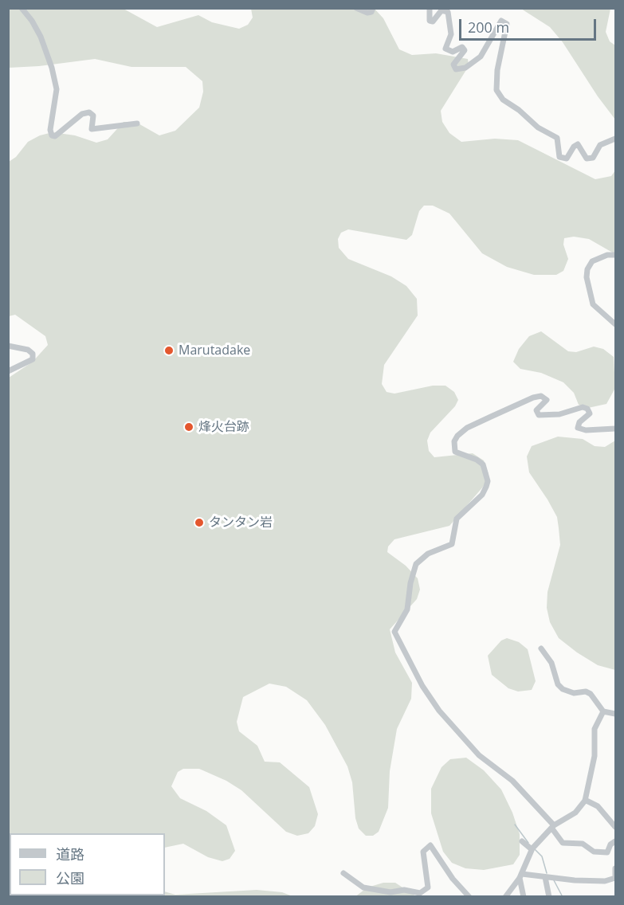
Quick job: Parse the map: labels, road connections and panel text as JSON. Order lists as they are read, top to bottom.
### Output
{
  "places": ["Marutadake", "烽火台跡", "タンタン岩"],
  "legend": ["道路", "公園"],
  "scale_bar": "200 m"
}
